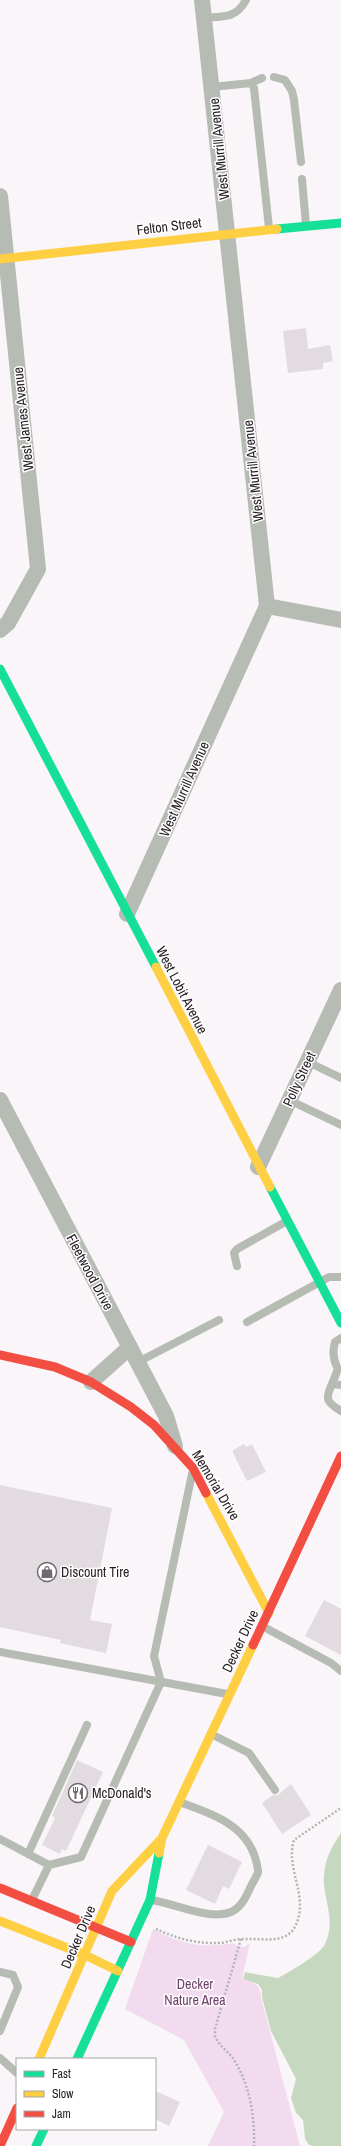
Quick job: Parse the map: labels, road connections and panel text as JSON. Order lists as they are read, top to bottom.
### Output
{
  "streets": {
    "street": [
      "West Murrill Avenue",
      "Felton Street",
      "West James Avenue",
      "West Lobit Avenue",
      "Polly Street",
      "Fleetwood Drive",
      "Memorial Drive",
      "Decker Drive"
    ]
  },
  "crossings": [
    ["West Murrill Avenue", "Felton Street"],
    ["West Murrill Avenue", "West Lobit Avenue"],
    ["Felton Street", "West James Avenue"],
    ["West Lobit Avenue", "Polly Street"],
    ["Fleetwood Drive", "Memorial Drive"],
    ["Memorial Drive", "Decker Drive"]
  ],
  "parks": ["Decker Nature Area"],
  "places": {
    "shop": ["Discount Tire"],
    "restaurant": ["McDonald's"]
  },
  "legend": ["Fast", "Slow", "Jam"]
}
